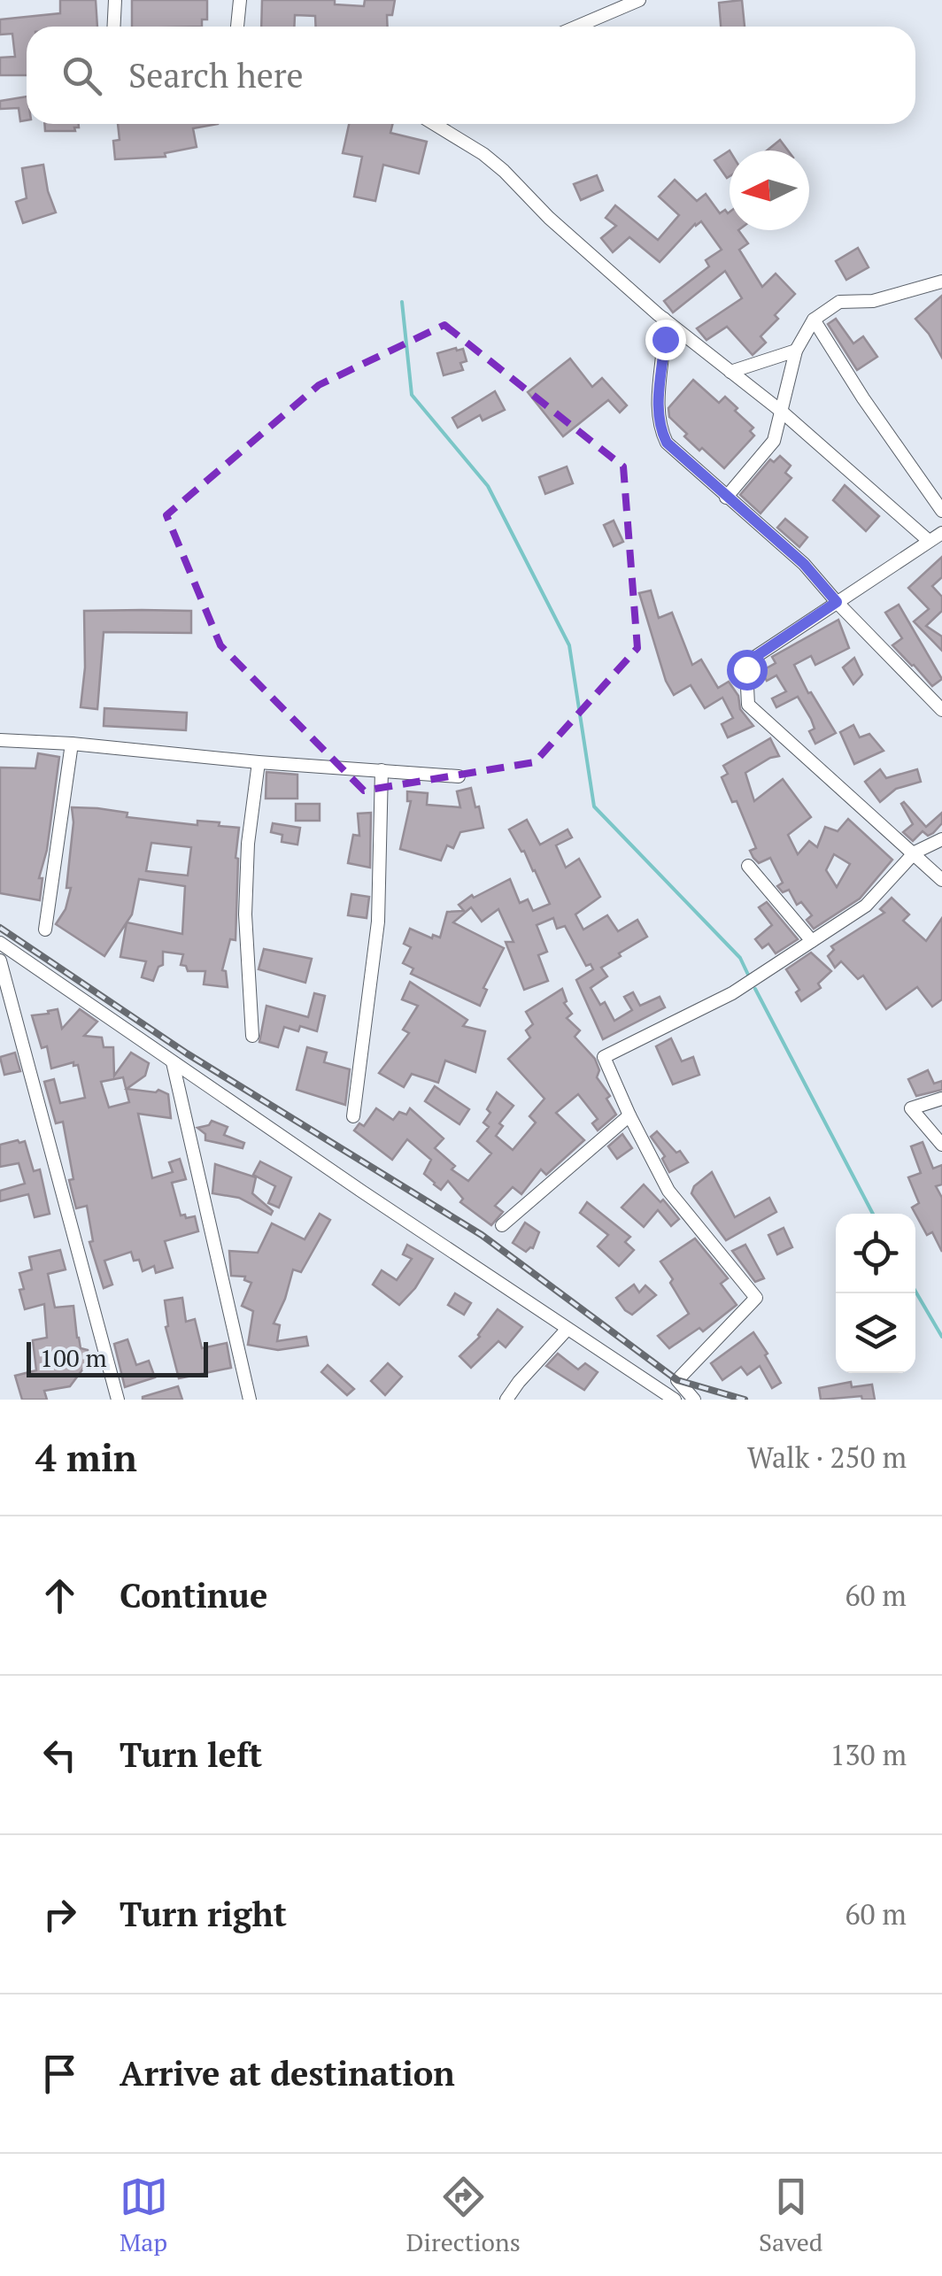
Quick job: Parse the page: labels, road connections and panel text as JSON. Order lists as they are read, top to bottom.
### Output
{
  "scale_bar": "100 m",
  "north": "left",
  "page": {
    "search": "Search here",
    "scale": "100 m",
    "heading": ["4 min", "Walk · 250 m"],
    "list": [
      ["Continue", "60 m"],
      ["Turn left", "130 m"],
      ["Turn right", "60 m"],
      "Arrive at destination"
    ],
    "nav": ["Map", "Directions", "Saved"]
  }
}
